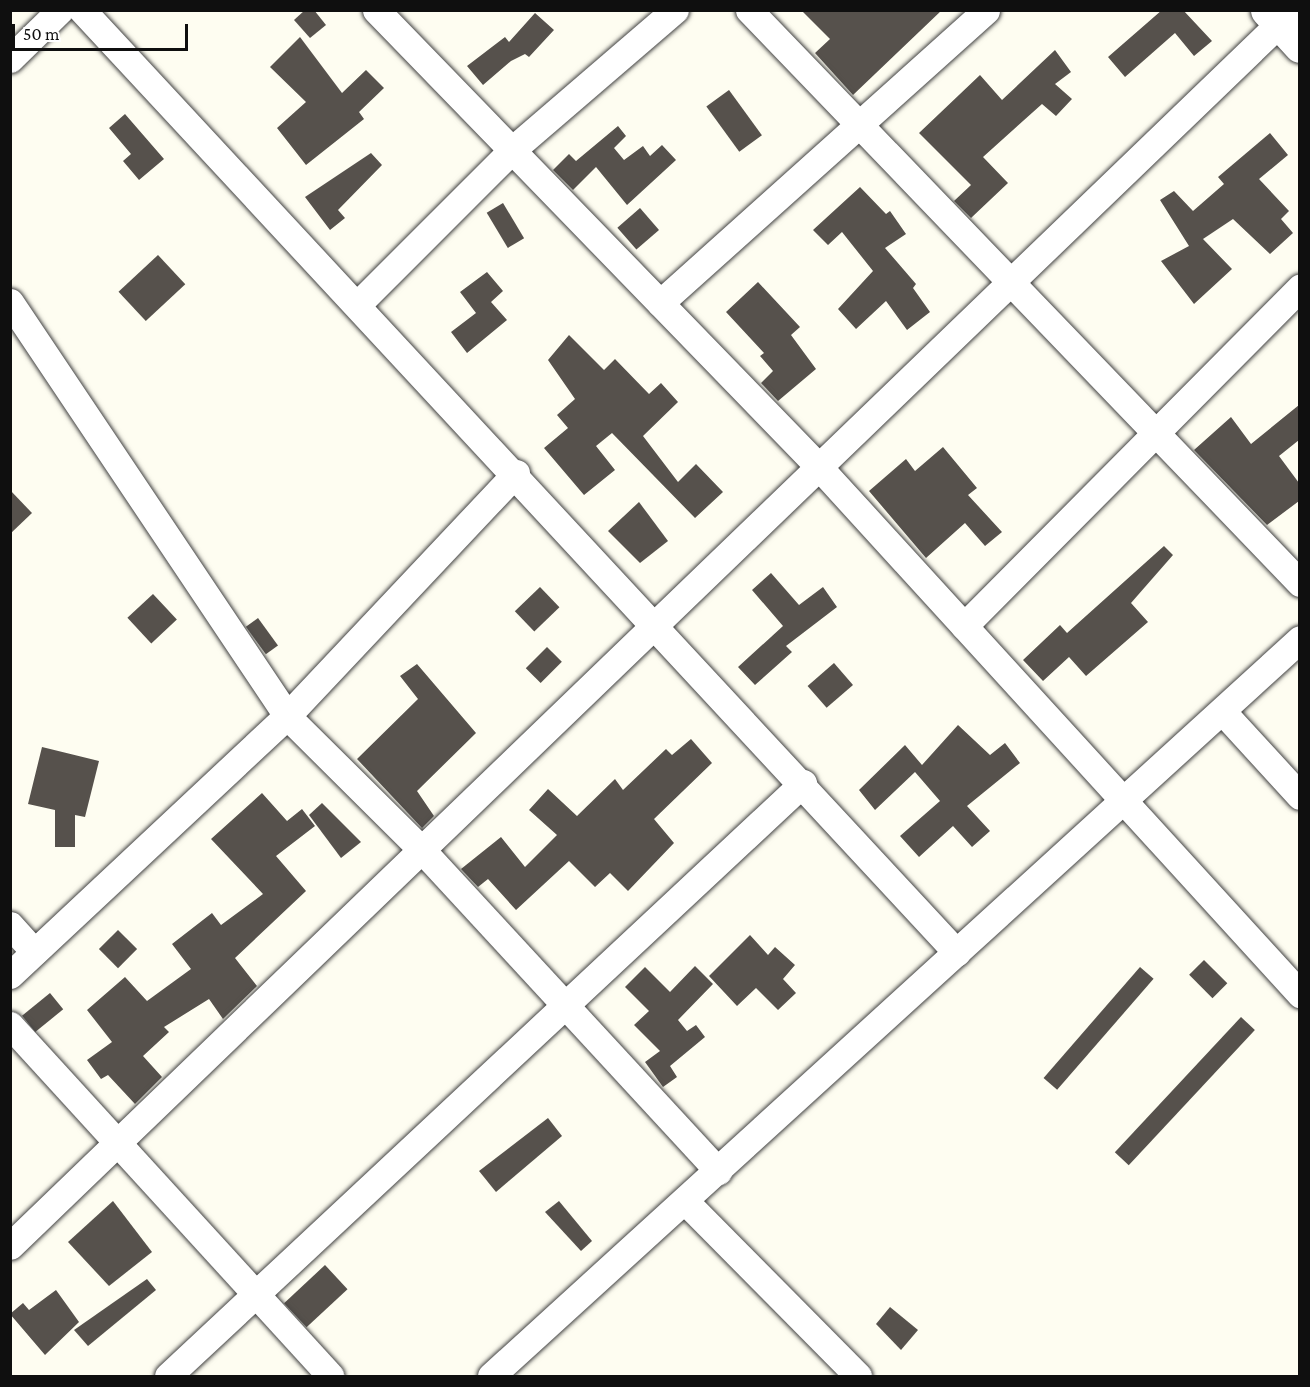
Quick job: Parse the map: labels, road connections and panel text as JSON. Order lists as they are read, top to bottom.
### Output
{
  "scale_bar": "50 m"
}
